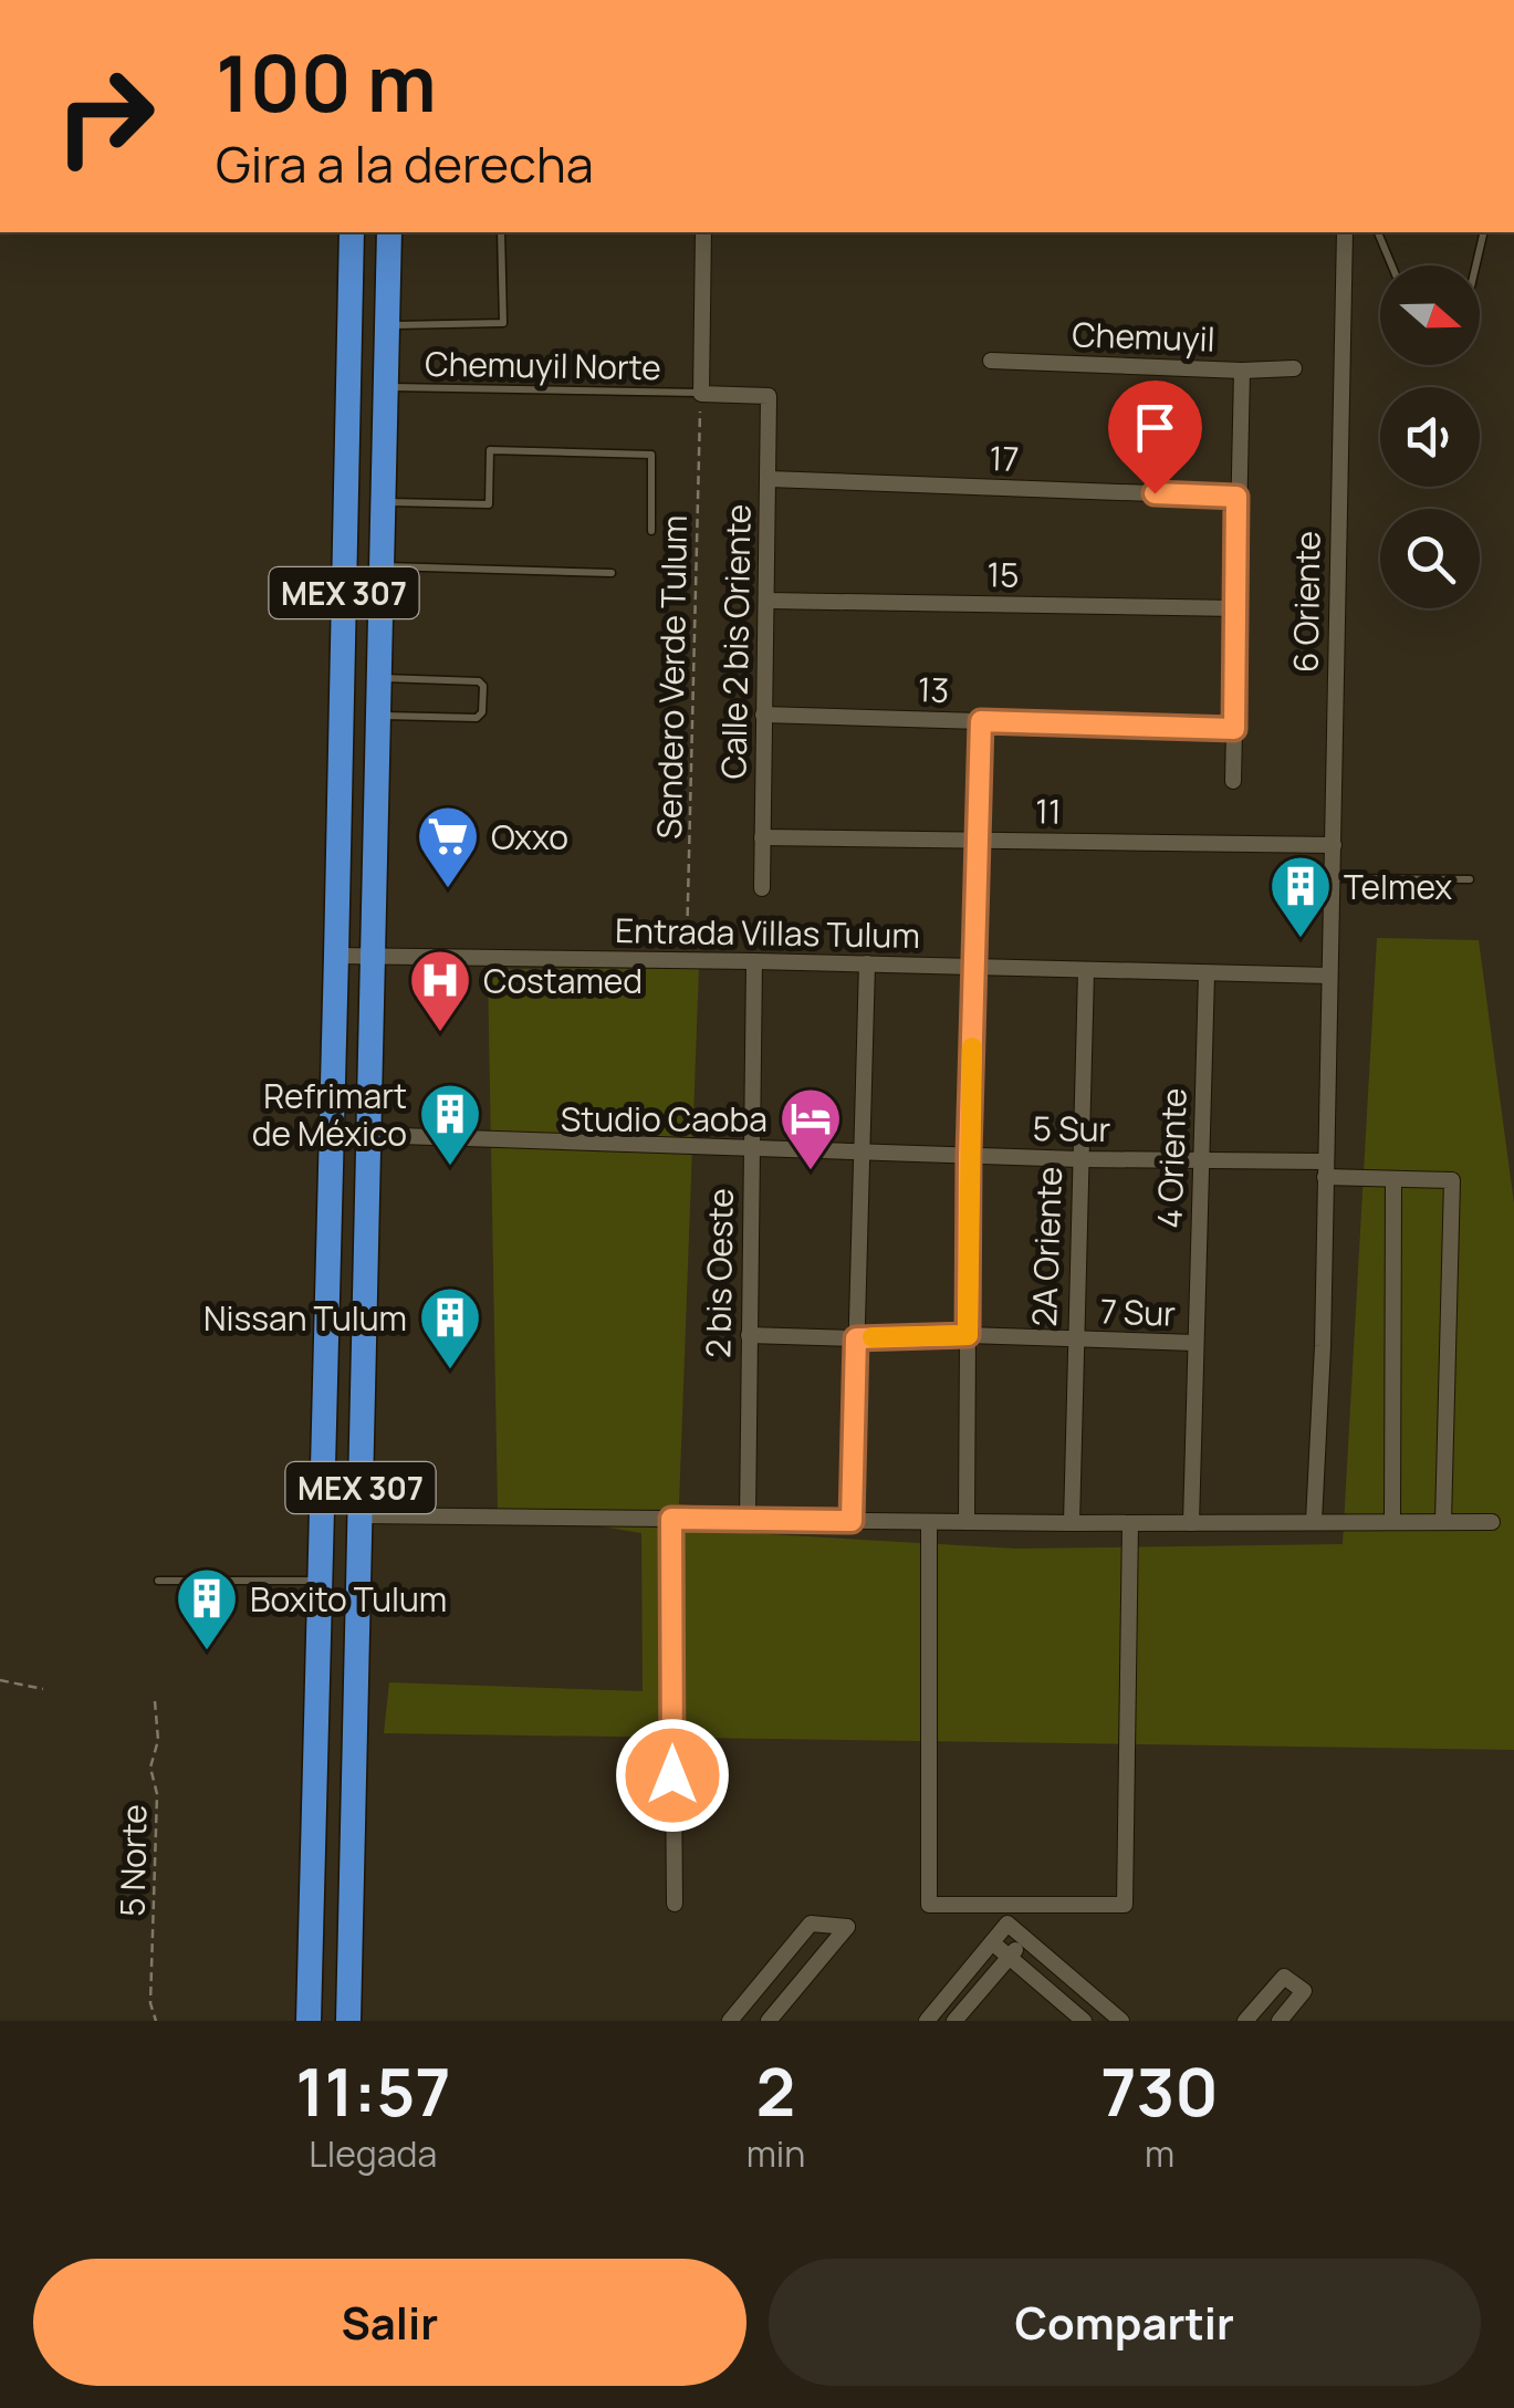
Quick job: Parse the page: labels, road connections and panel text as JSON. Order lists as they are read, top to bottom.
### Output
{
  "streets": {
    "highway": ["MEX 307"],
    "street": [
      "Chemuyil",
      "17",
      "15",
      "6 Oriente",
      "Calle 2 bis Oriente",
      "13",
      "11",
      "Entrada Villas Tulum",
      "5 Sur",
      "4 Oriente",
      "2A Oriente",
      "2 bis Oeste",
      "7 Sur"
    ],
    "lane": ["Chemuyil Norte"],
    "path": ["Sendero Verde Tulum", "5 Norte"]
  },
  "crossings": [
    ["Chemuyil Norte", "MEX 307"],
    ["Chemuyil Norte", "Calle 2 bis Oriente"],
    ["Chemuyil Norte", "Sendero Verde Tulum"],
    ["17", "Calle 2 bis Oriente"],
    ["15", "Calle 2 bis Oriente"],
    ["MEX 307", "Entrada Villas Tulum"],
    ["MEX 307", "5 Sur"],
    ["6 Oriente", "11"],
    ["6 Oriente", "Entrada Villas Tulum"],
    ["6 Oriente", "5 Sur"],
    ["Calle 2 bis Oriente", "Sendero Verde Tulum"],
    ["Calle 2 bis Oriente", "13"],
    ["Calle 2 bis Oriente", "11"],
    ["Sendero Verde Tulum", "Entrada Villas Tulum"],
    ["Entrada Villas Tulum", "4 Oriente"],
    ["Entrada Villas Tulum", "2A Oriente"],
    ["Entrada Villas Tulum", "2 bis Oeste"],
    ["5 Sur", "4 Oriente"],
    ["5 Sur", "2A Oriente"],
    ["5 Sur", "2 bis Oeste"],
    ["4 Oriente", "7 Sur"],
    ["2A Oriente", "7 Sur"],
    ["2 bis Oeste", "7 Sur"]
  ],
  "places": {
    "supermarket": ["Oxxo"],
    "building": [
      "Telmex",
      "Refrimart de México",
      "Nissan Tulum",
      "Boxito Tulum"
    ],
    "hospital": ["Costamed"],
    "hotel": ["Studio Caoba"]
  },
  "north": "right",
  "page": {
    "turn": ["100 m", "Gira a la derecha"],
    "eta": [
      "11:57",
      "Llegada",
      "2",
      "min",
      "730",
      "m"
    ],
    "buttons": ["Salir", "Compartir"]
  }
}
